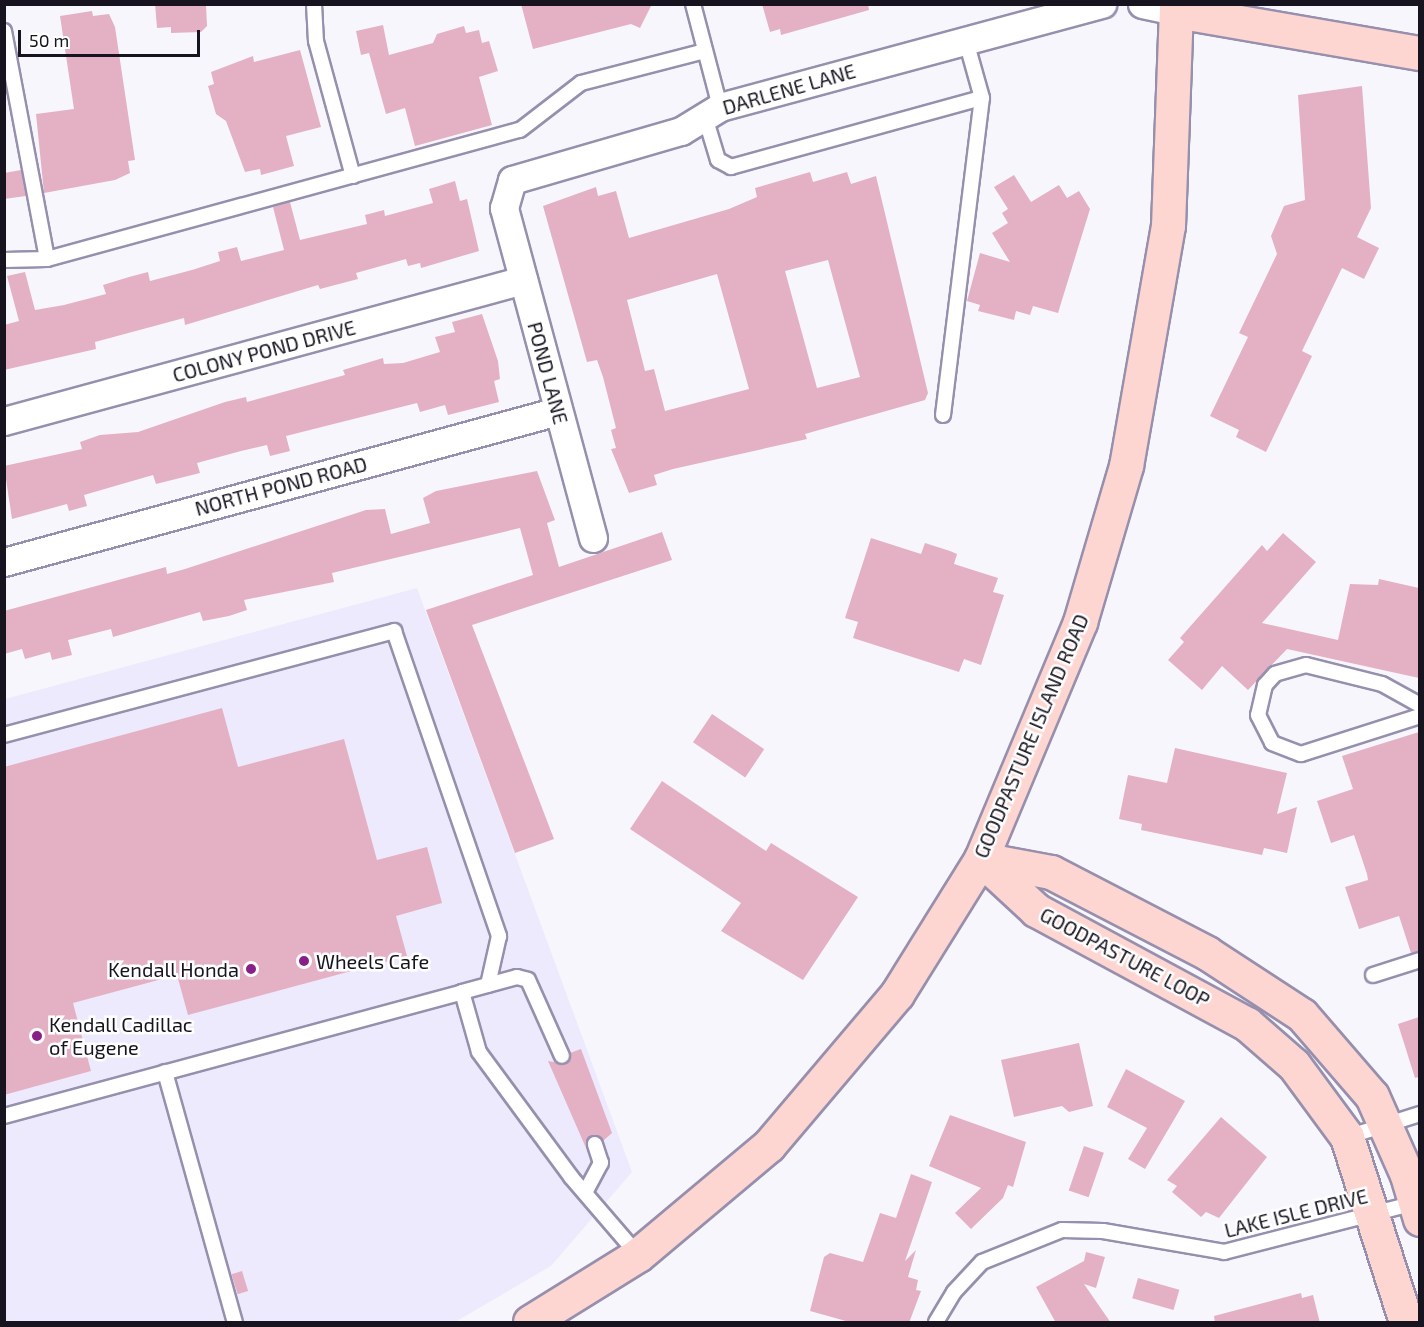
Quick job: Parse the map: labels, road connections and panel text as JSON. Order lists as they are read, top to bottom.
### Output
{
  "streets": {
    "main road": ["GOODPASTURE ISLAND ROAD", "GOODPASTURE LOOP"],
    "street": [
      "DARLENE LANE",
      "COLONY POND DRIVE",
      "POND LANE",
      "NORTH POND ROAD"
    ],
    "lane": ["LAKE ISLE DRIVE"]
  },
  "crossings": [
    ["DARLENE LANE", "POND LANE"],
    ["COLONY POND DRIVE", "POND LANE"],
    ["POND LANE", "NORTH POND ROAD"],
    ["GOODPASTURE ISLAND ROAD", "GOODPASTURE LOOP"],
    ["GOODPASTURE LOOP", "LAKE ISLE DRIVE"]
  ],
  "places": ["Wheels Cafe", "Kendall Honda", "Kendall Cadillac of Eugene"],
  "scale_bar": "50 m"
}
